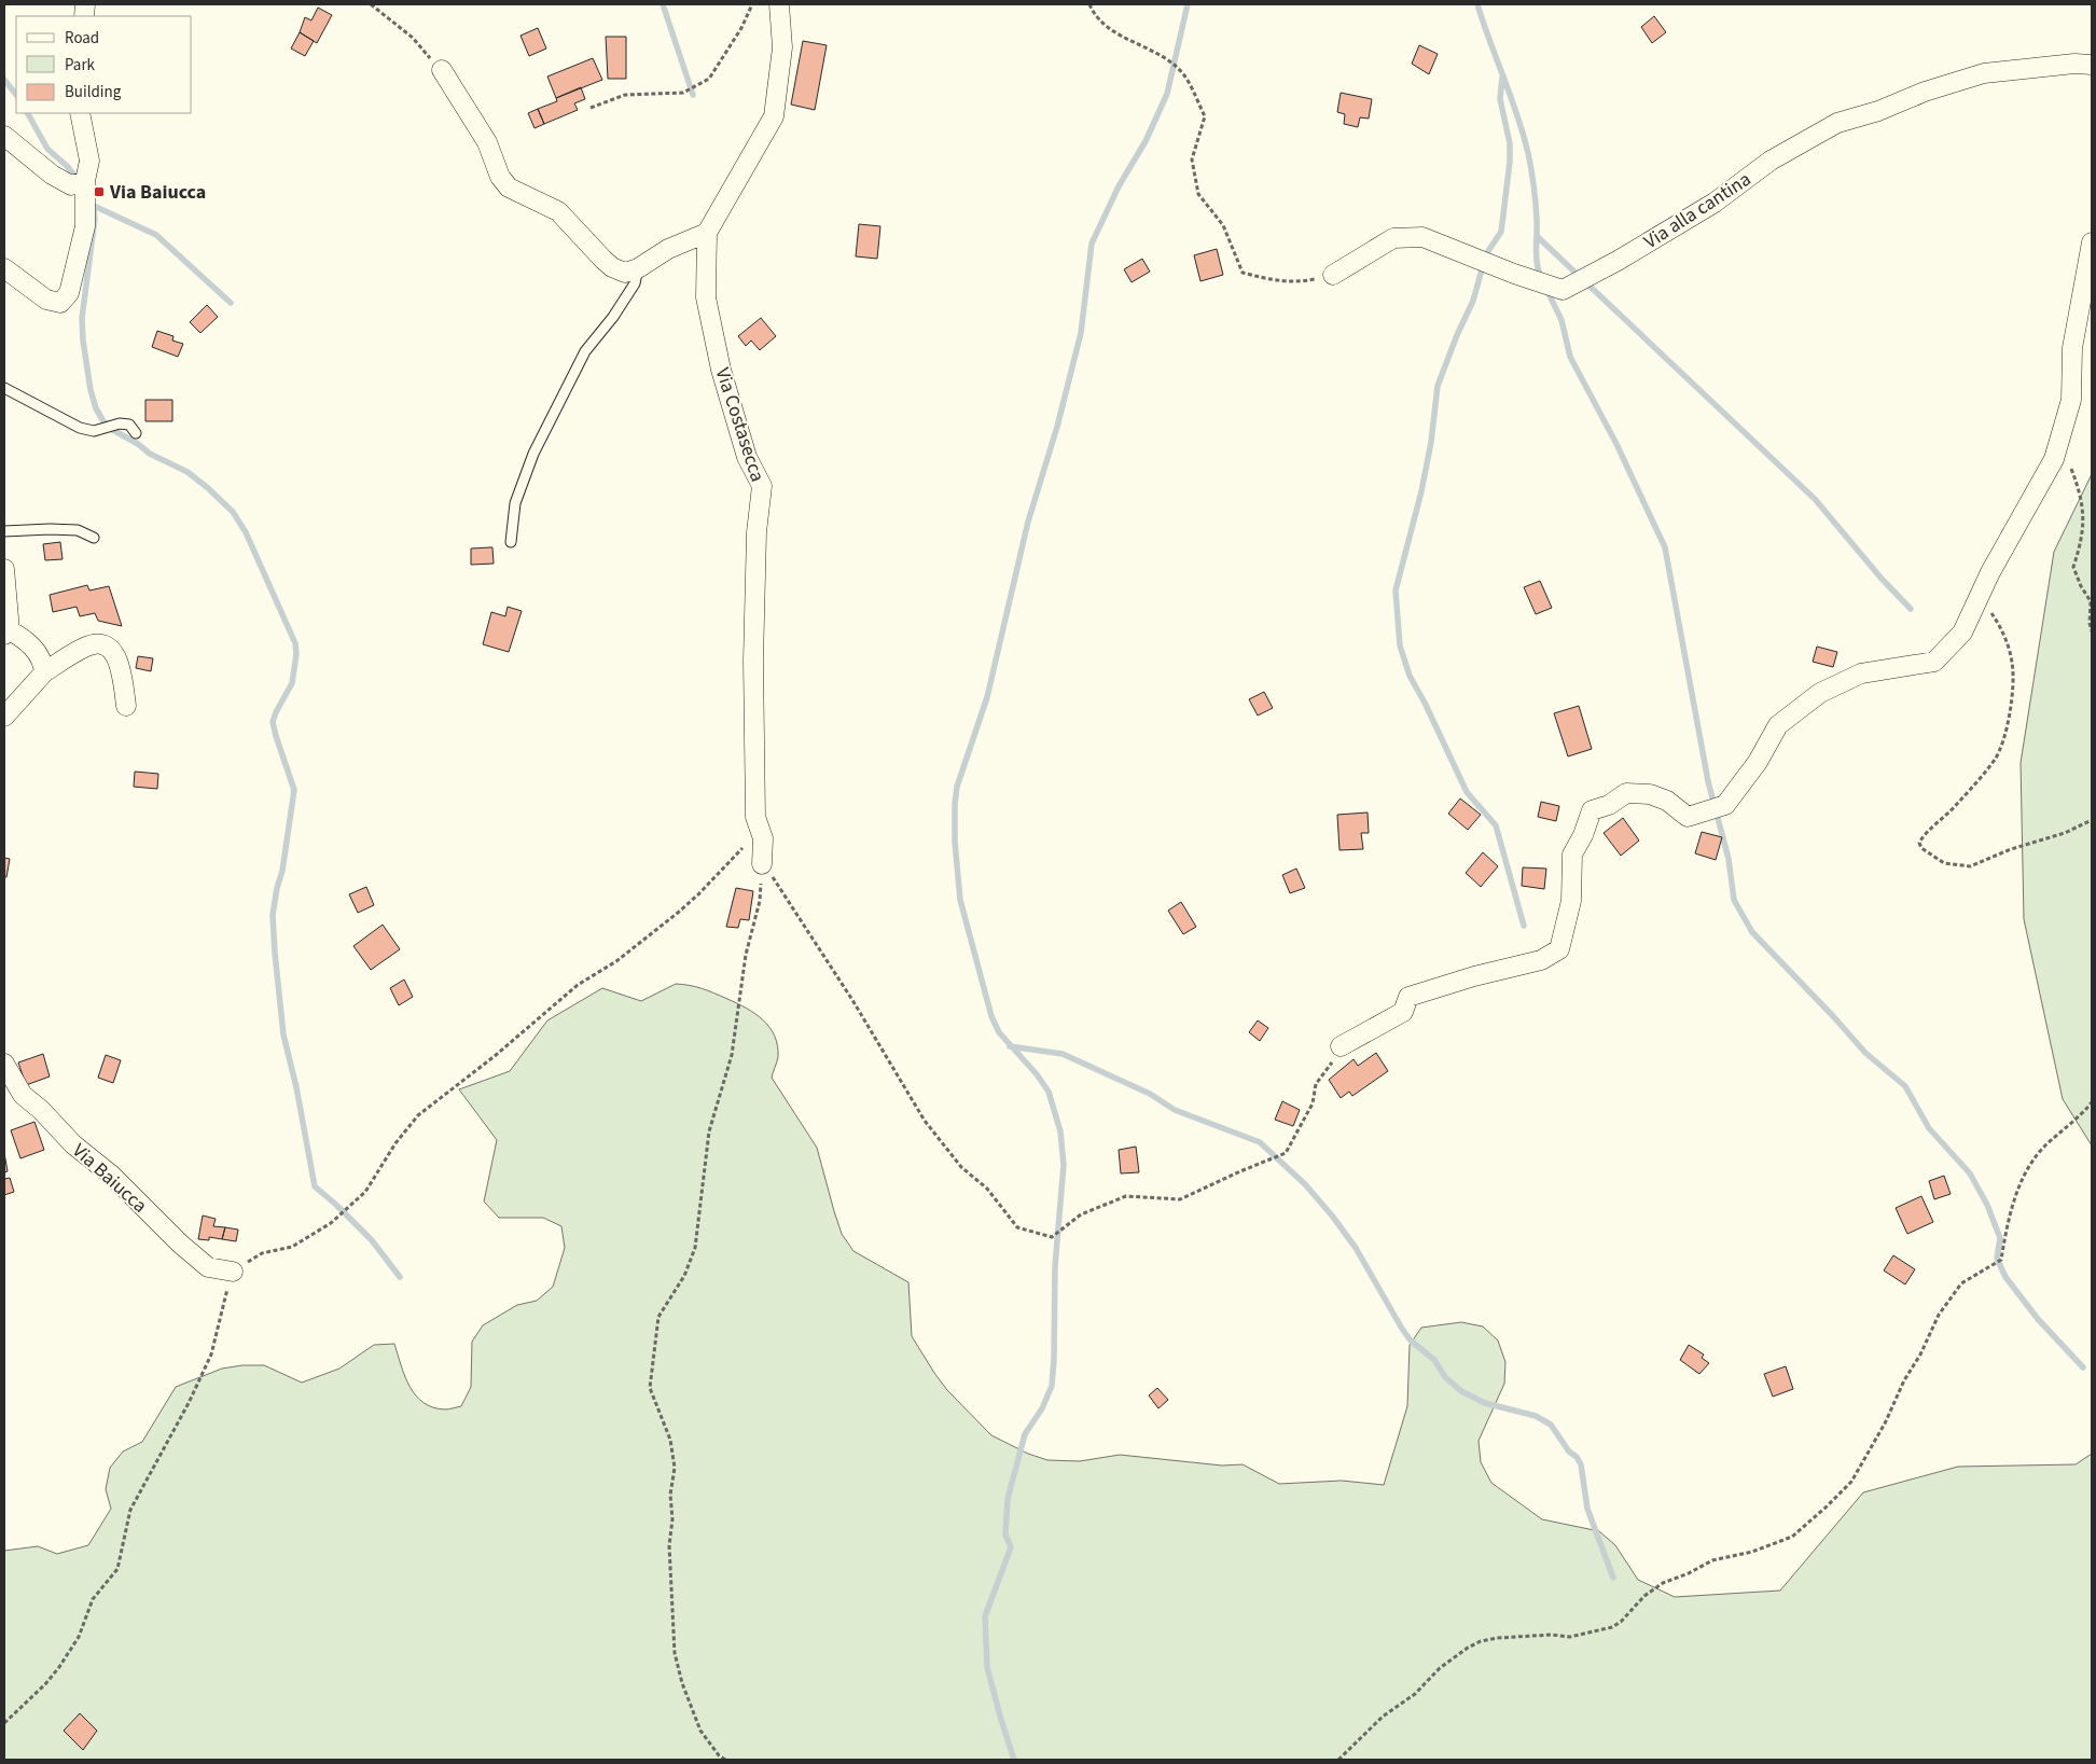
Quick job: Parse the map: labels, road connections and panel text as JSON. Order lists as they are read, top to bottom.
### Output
{
  "streets": {
    "street": ["Via alla cantina", "Via Costasecca", "Via Baiucca"]
  },
  "places": {
    "transit": ["Via Baiucca"]
  },
  "legend": ["Road", "Park", "Building"]
}
